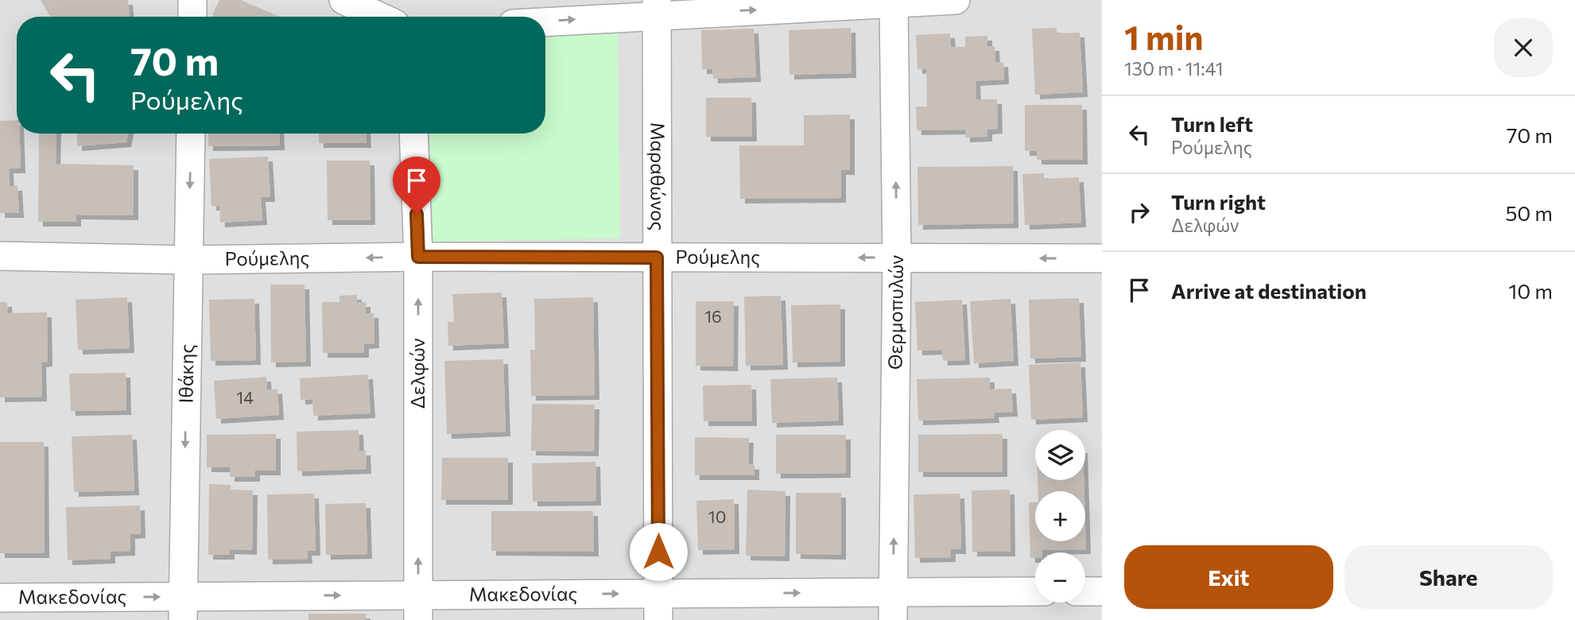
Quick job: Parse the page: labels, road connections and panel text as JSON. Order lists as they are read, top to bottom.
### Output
{
  "streets": {
    "street": [
      "Μαραθώνος",
      "Ρούμελης",
      "Θερμοπυλών",
      "Ιθάκης",
      "Δελφών",
      "Μακεδονίας"
    ]
  },
  "crossings": [
    ["Μαραθώνος", "Ρούμελης"],
    ["Μαραθώνος", "Μακεδονίας"],
    ["Ρούμελης", "Θερμοπυλών"],
    ["Ρούμελης", "Ιθάκης"],
    ["Ρούμελης", "Δελφών"],
    ["Θερμοπυλών", "Μακεδονίας"],
    ["Ιθάκης", "Μακεδονίας"],
    ["Δελφών", "Μακεδονίας"]
  ],
  "one_way": [
    "Ρούμελης",
    "Θερμοπυλών",
    "Ιθάκης",
    "Δελφών",
    "Μακεδονίας"
  ],
  "house_numbers": ["16", "14", "10"],
  "page": {
    "heading": ["1 min", "130 m · 11:41"],
    "turn": ["70 m", "Ρούμελης"],
    "list": [
      {
        "name": "Turn left",
        "note": "Ρούμελης",
        "value": "70 m"
      },
      {
        "name": "Turn right",
        "note": "Δελφών",
        "value": "50 m"
      },
      {
        "name": "Arrive at destination",
        "value": "10 m"
      }
    ],
    "map_buttons": ["+", "−"],
    "buttons": ["Exit", "Share"]
  }
}
